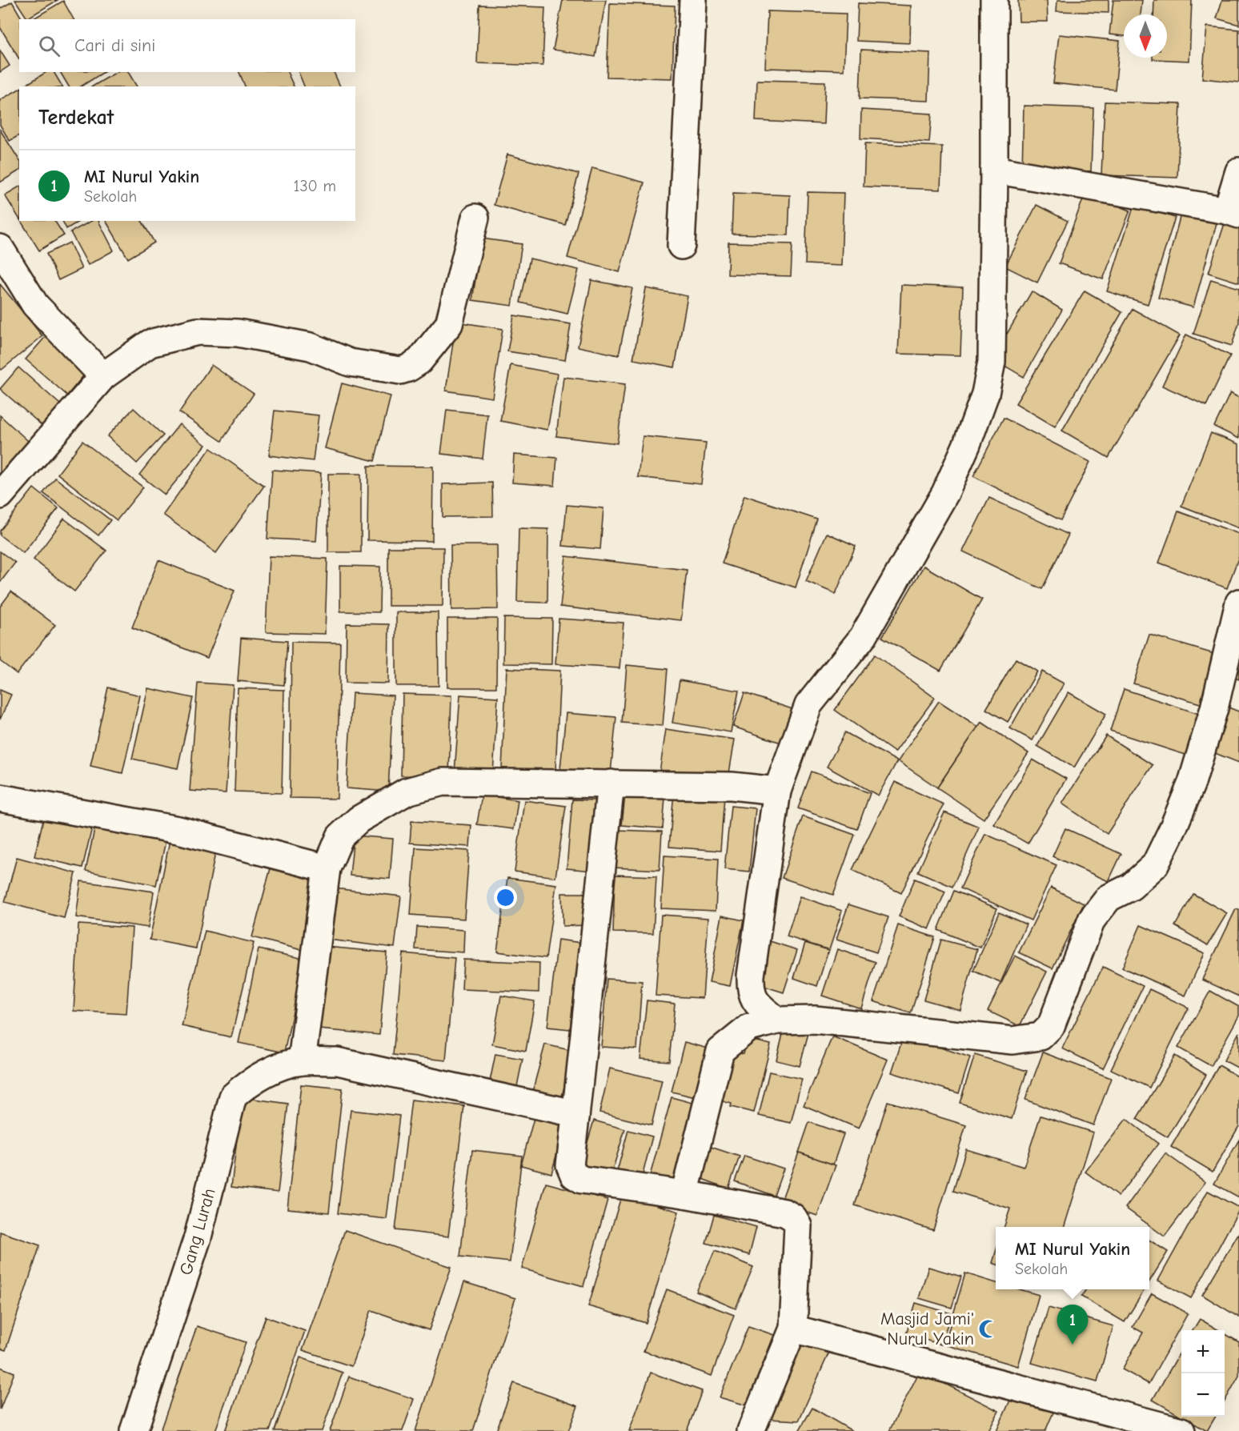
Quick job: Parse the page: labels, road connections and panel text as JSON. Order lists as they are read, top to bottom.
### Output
{
  "streets": {
    "street": ["Gang Lurah"]
  },
  "places": {
    "mosque": ["Masjid Jami' Nurul Yakin"]
  },
  "north": "bottom",
  "page": {
    "search": "Cari di sini",
    "heading": "Terdekat",
    "list": [
      {
        "mark": "1",
        "name": "MI Nurul Yakin",
        "note": "Sekolah",
        "value": "130 m"
      }
    ],
    "popup": ["MI Nurul Yakin", "Sekolah"],
    "pins": "1",
    "map_buttons": ["+", "−"]
  }
}
